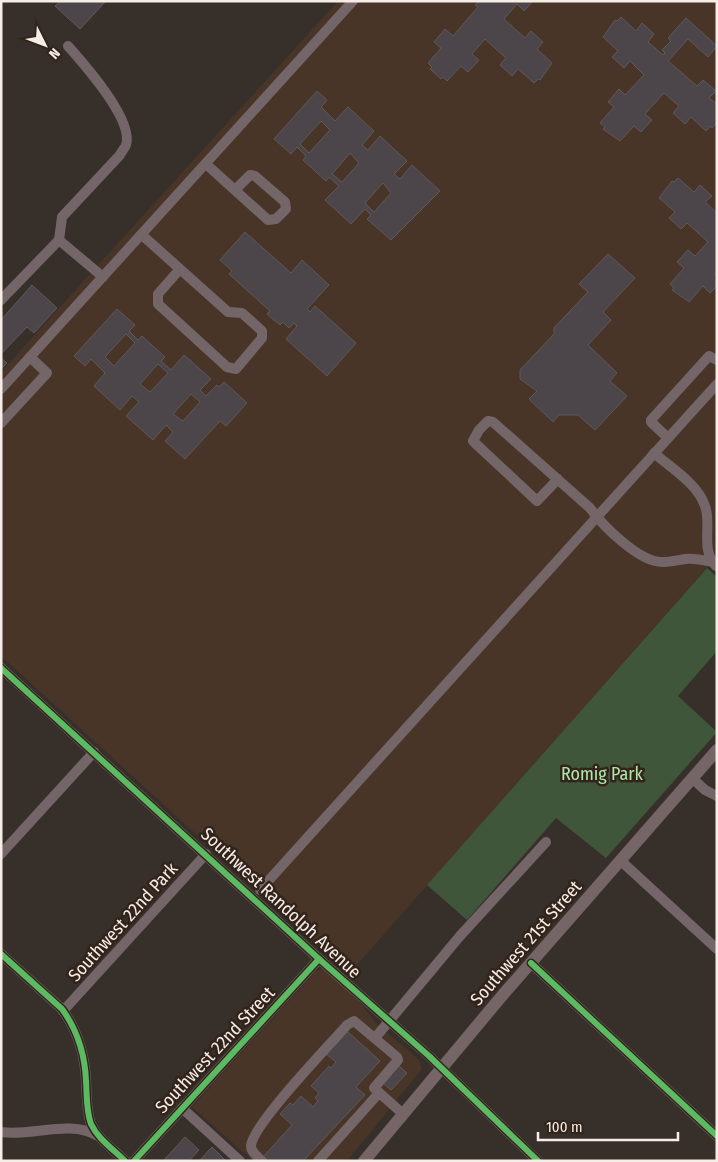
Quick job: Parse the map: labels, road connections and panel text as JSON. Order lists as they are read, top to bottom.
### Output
{
  "streets": {
    "main road": ["Southwest 21st Street"],
    "street": ["Southwest Randolph Avenue", "Southwest 22nd Park", "Southwest 22nd Street"]
  },
  "crossings": [
    ["Southwest Randolph Avenue", "Southwest 22nd Park"],
    ["Southwest Randolph Avenue", "Southwest 21st Street"],
    ["Southwest Randolph Avenue", "Southwest 22nd Street"]
  ],
  "parks": ["Romig Park"],
  "scale_bar": "100 m",
  "north": "bottom right"
}
